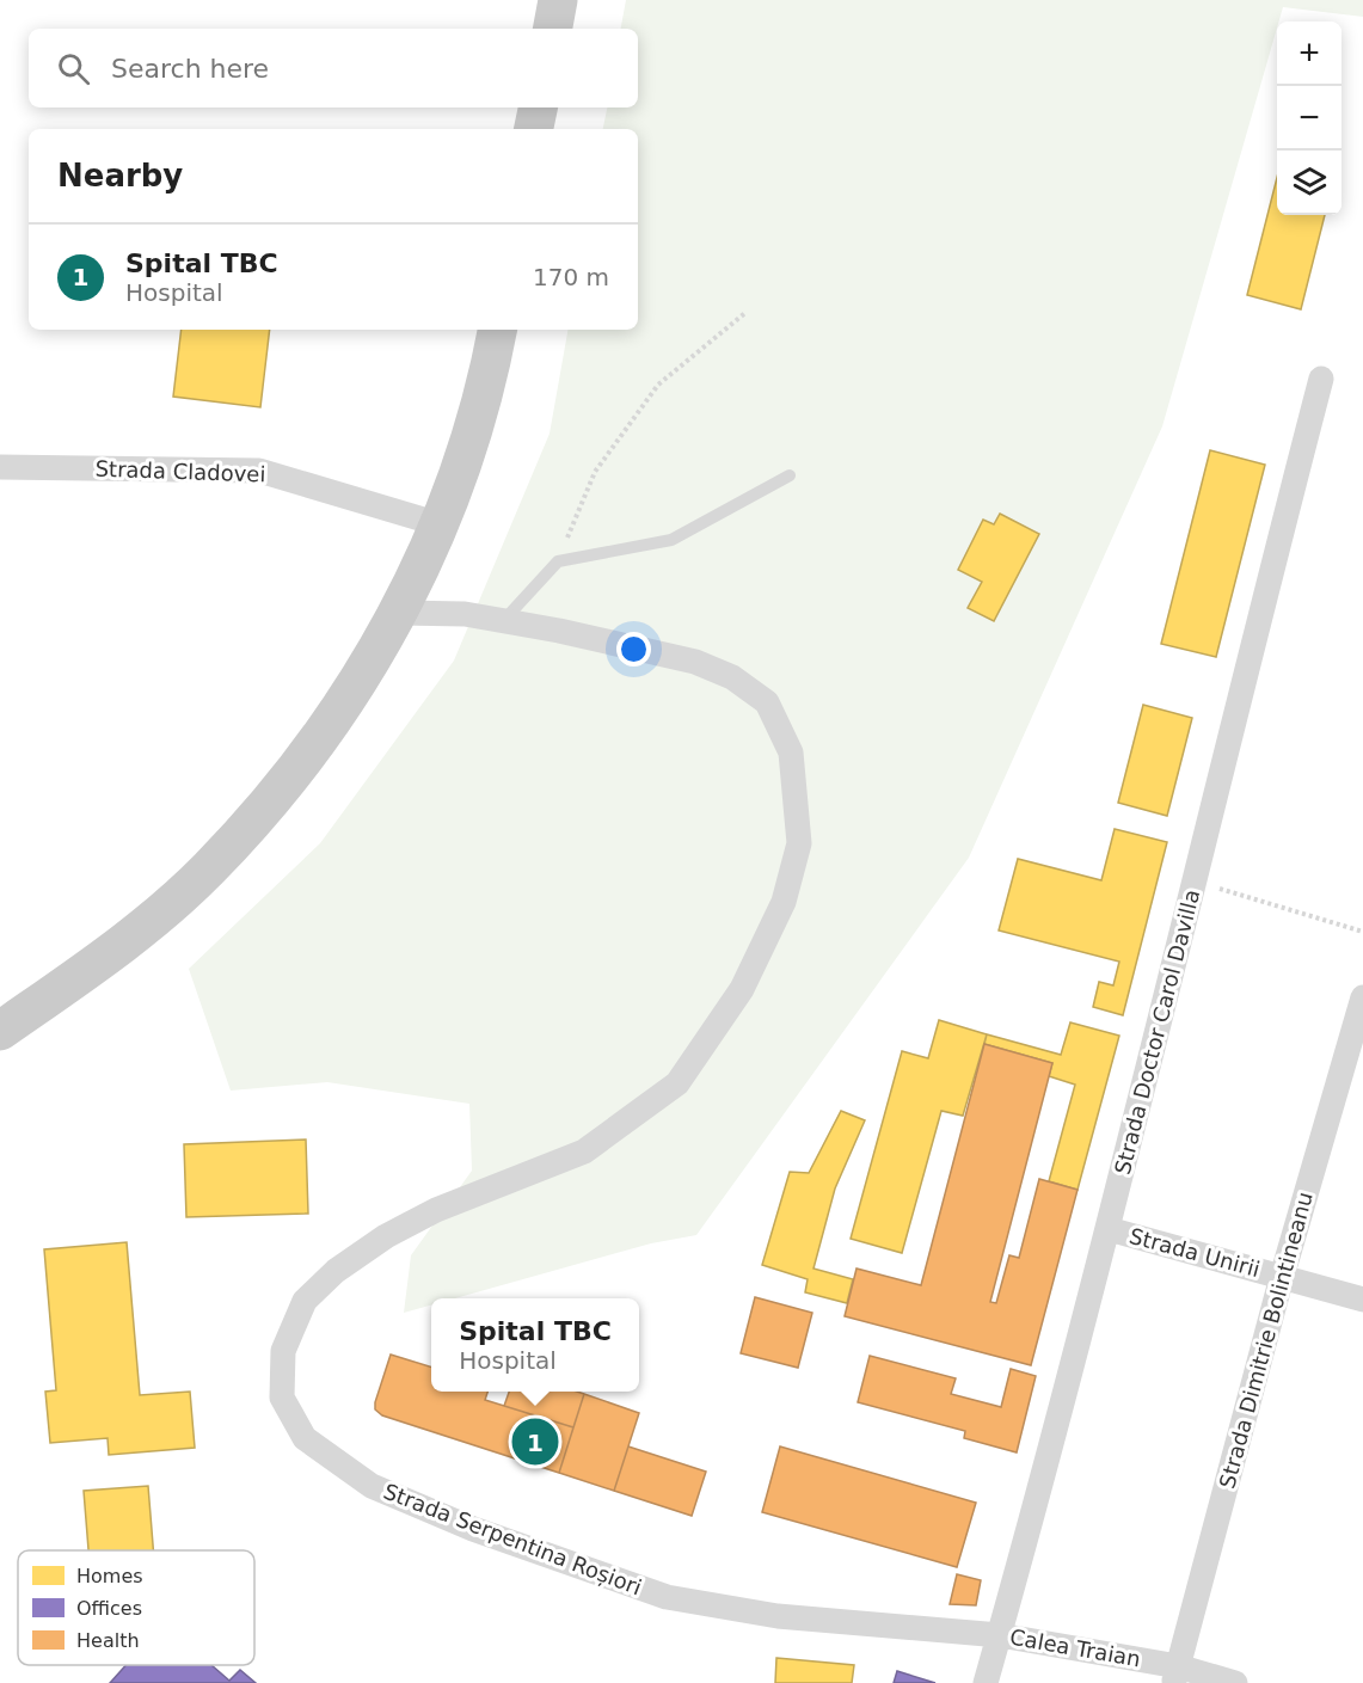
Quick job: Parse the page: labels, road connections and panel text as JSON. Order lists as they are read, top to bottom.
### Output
{
  "streets": {
    "street": [
      "Strada Cladovei",
      "Strada Doctor Carol Davilla",
      "Strada Unirii",
      "Strada Dimitrie Bolintineanu",
      "Strada Serpentina Roșiori",
      "Calea Traian"
    ]
  },
  "crossings": [
    ["Strada Doctor Carol Davilla", "Strada Unirii"],
    ["Strada Doctor Carol Davilla", "Strada Serpentina Roșiori"],
    ["Strada Doctor Carol Davilla", "Calea Traian"],
    ["Strada Unirii", "Strada Dimitrie Bolintineanu"],
    ["Strada Dimitrie Bolintineanu", "Calea Traian"],
    ["Strada Serpentina Roșiori", "Calea Traian"]
  ],
  "legend": ["Homes", "Offices", "Health"],
  "page": {
    "map_buttons": ["+", "−"],
    "search": "Search here",
    "heading": "Nearby",
    "list": [
      {
        "mark": "1",
        "name": "Spital TBC",
        "note": "Hospital",
        "value": "170 m"
      }
    ],
    "popup": ["Spital TBC", "Hospital"],
    "pins": "1"
  }
}
